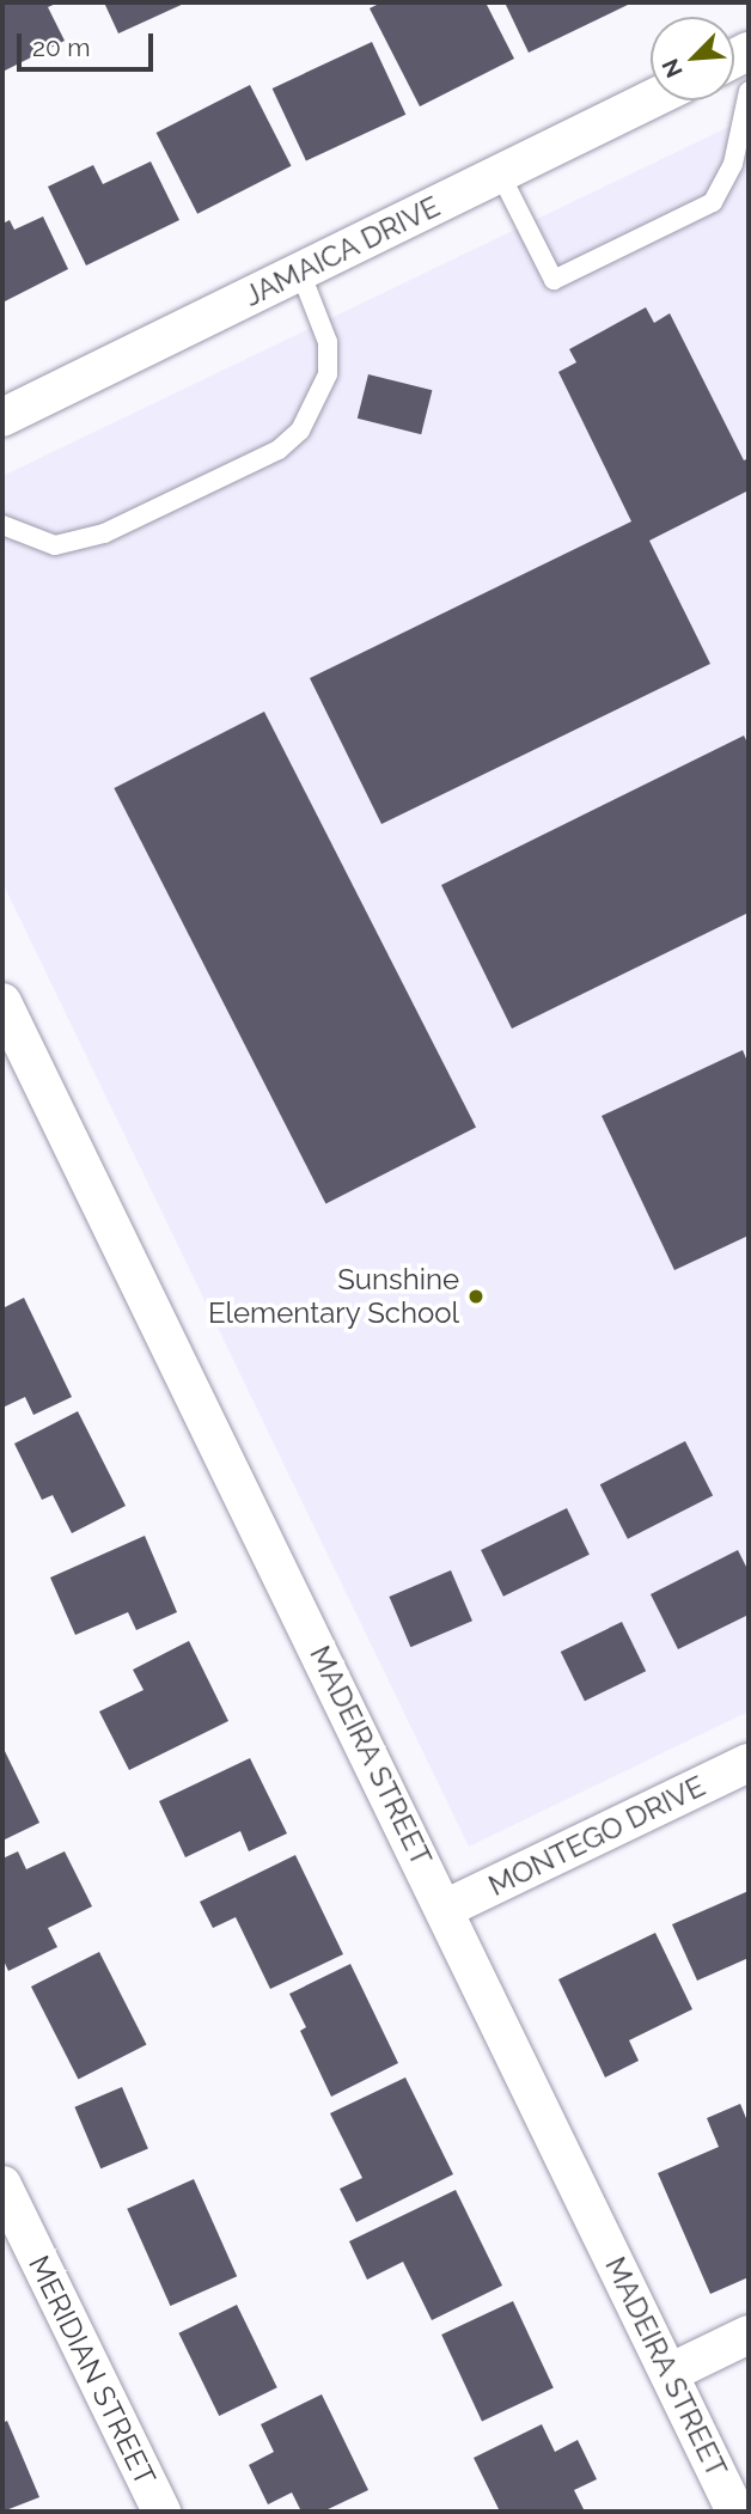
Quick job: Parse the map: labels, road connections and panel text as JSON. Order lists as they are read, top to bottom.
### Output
{
  "streets": {
    "street": [
      "JAMAICA DRIVE",
      "MADEIRA STREET",
      "MONTEGO DRIVE",
      "MERIDIAN STREET"
    ]
  },
  "crossings": [
    ["MADEIRA STREET", "MONTEGO DRIVE"]
  ],
  "places": ["Sunshine Elementary School"],
  "scale_bar": "20 m",
  "north": "bottom left"
}
